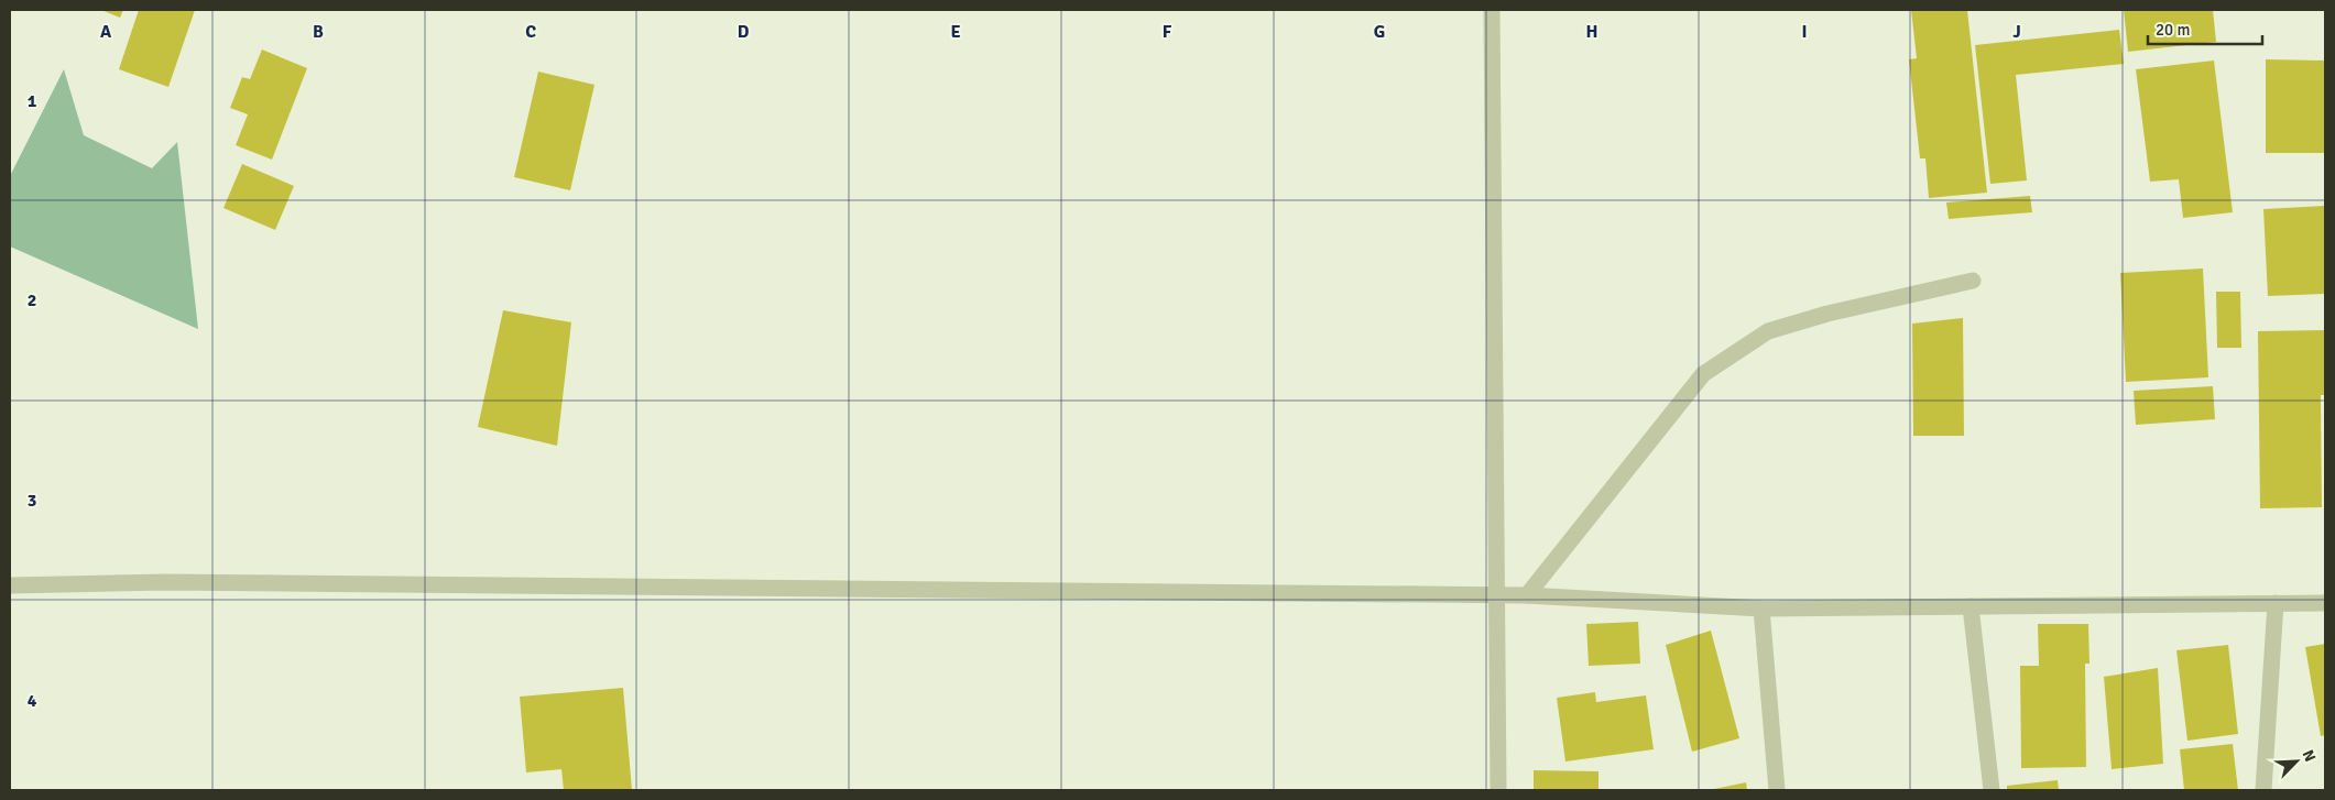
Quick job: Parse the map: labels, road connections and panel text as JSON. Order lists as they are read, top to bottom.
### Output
{
  "scale_bar": "20 m",
  "north": "top right",
  "grid": {
    "columns": [
      "A",
      "B",
      "C",
      "D",
      "E",
      "F",
      "G",
      "H",
      "I",
      "J"
    ],
    "rows": [
      "1",
      "2",
      "3",
      "4"
    ]
  }
}
